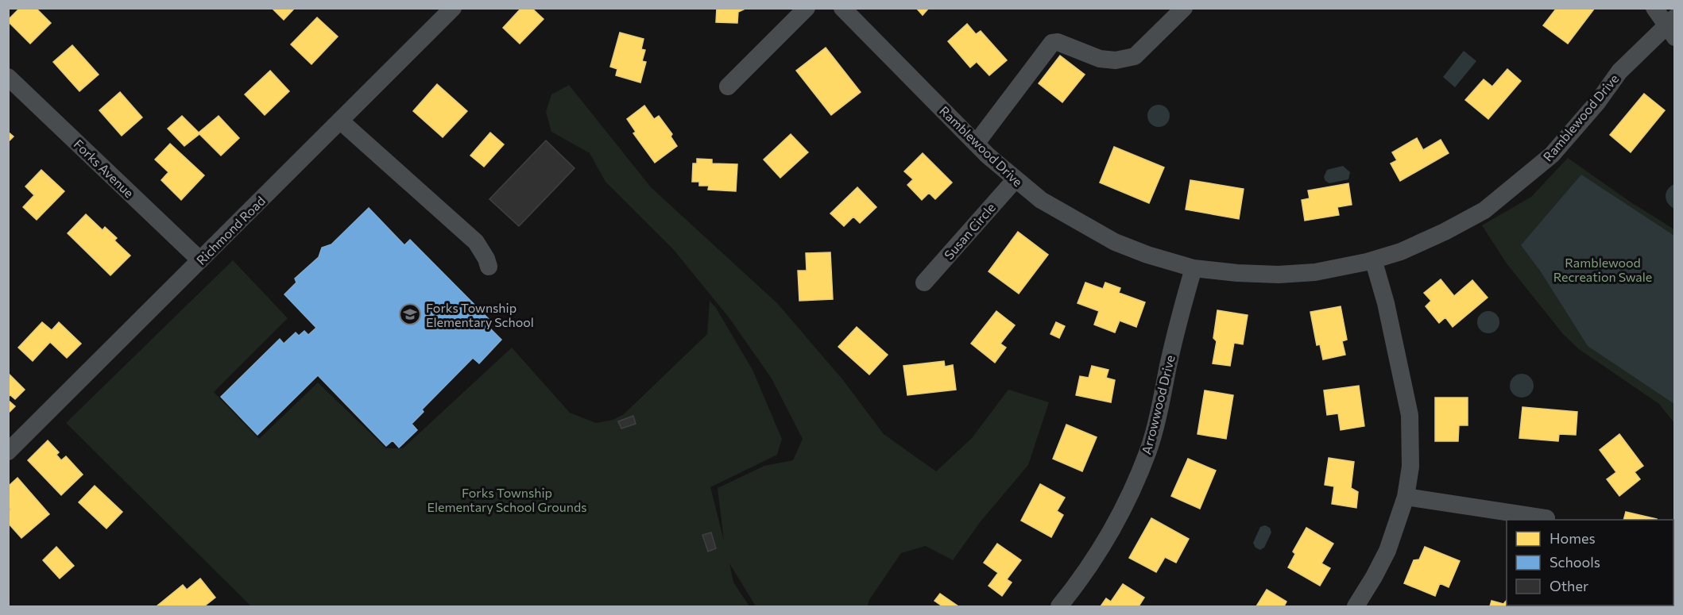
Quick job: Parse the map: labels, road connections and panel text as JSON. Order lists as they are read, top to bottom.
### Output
{
  "streets": {
    "street": [
      "Ramblewood Drive",
      "Forks Avenue",
      "Richmond Road",
      "Susan Circle",
      "Arrowwood Drive"
    ]
  },
  "crossings": [
    ["Ramblewood Drive", "Susan Circle"],
    ["Ramblewood Drive", "Arrowwood Drive"],
    ["Forks Avenue", "Richmond Road"]
  ],
  "parks": ["Ramblewood Recreation Swale", "Forks Township Elementary School Grounds"],
  "places": {
    "school or university": ["Forks Township Elementary School"]
  },
  "legend": ["Homes", "Schools", "Other"]
}
